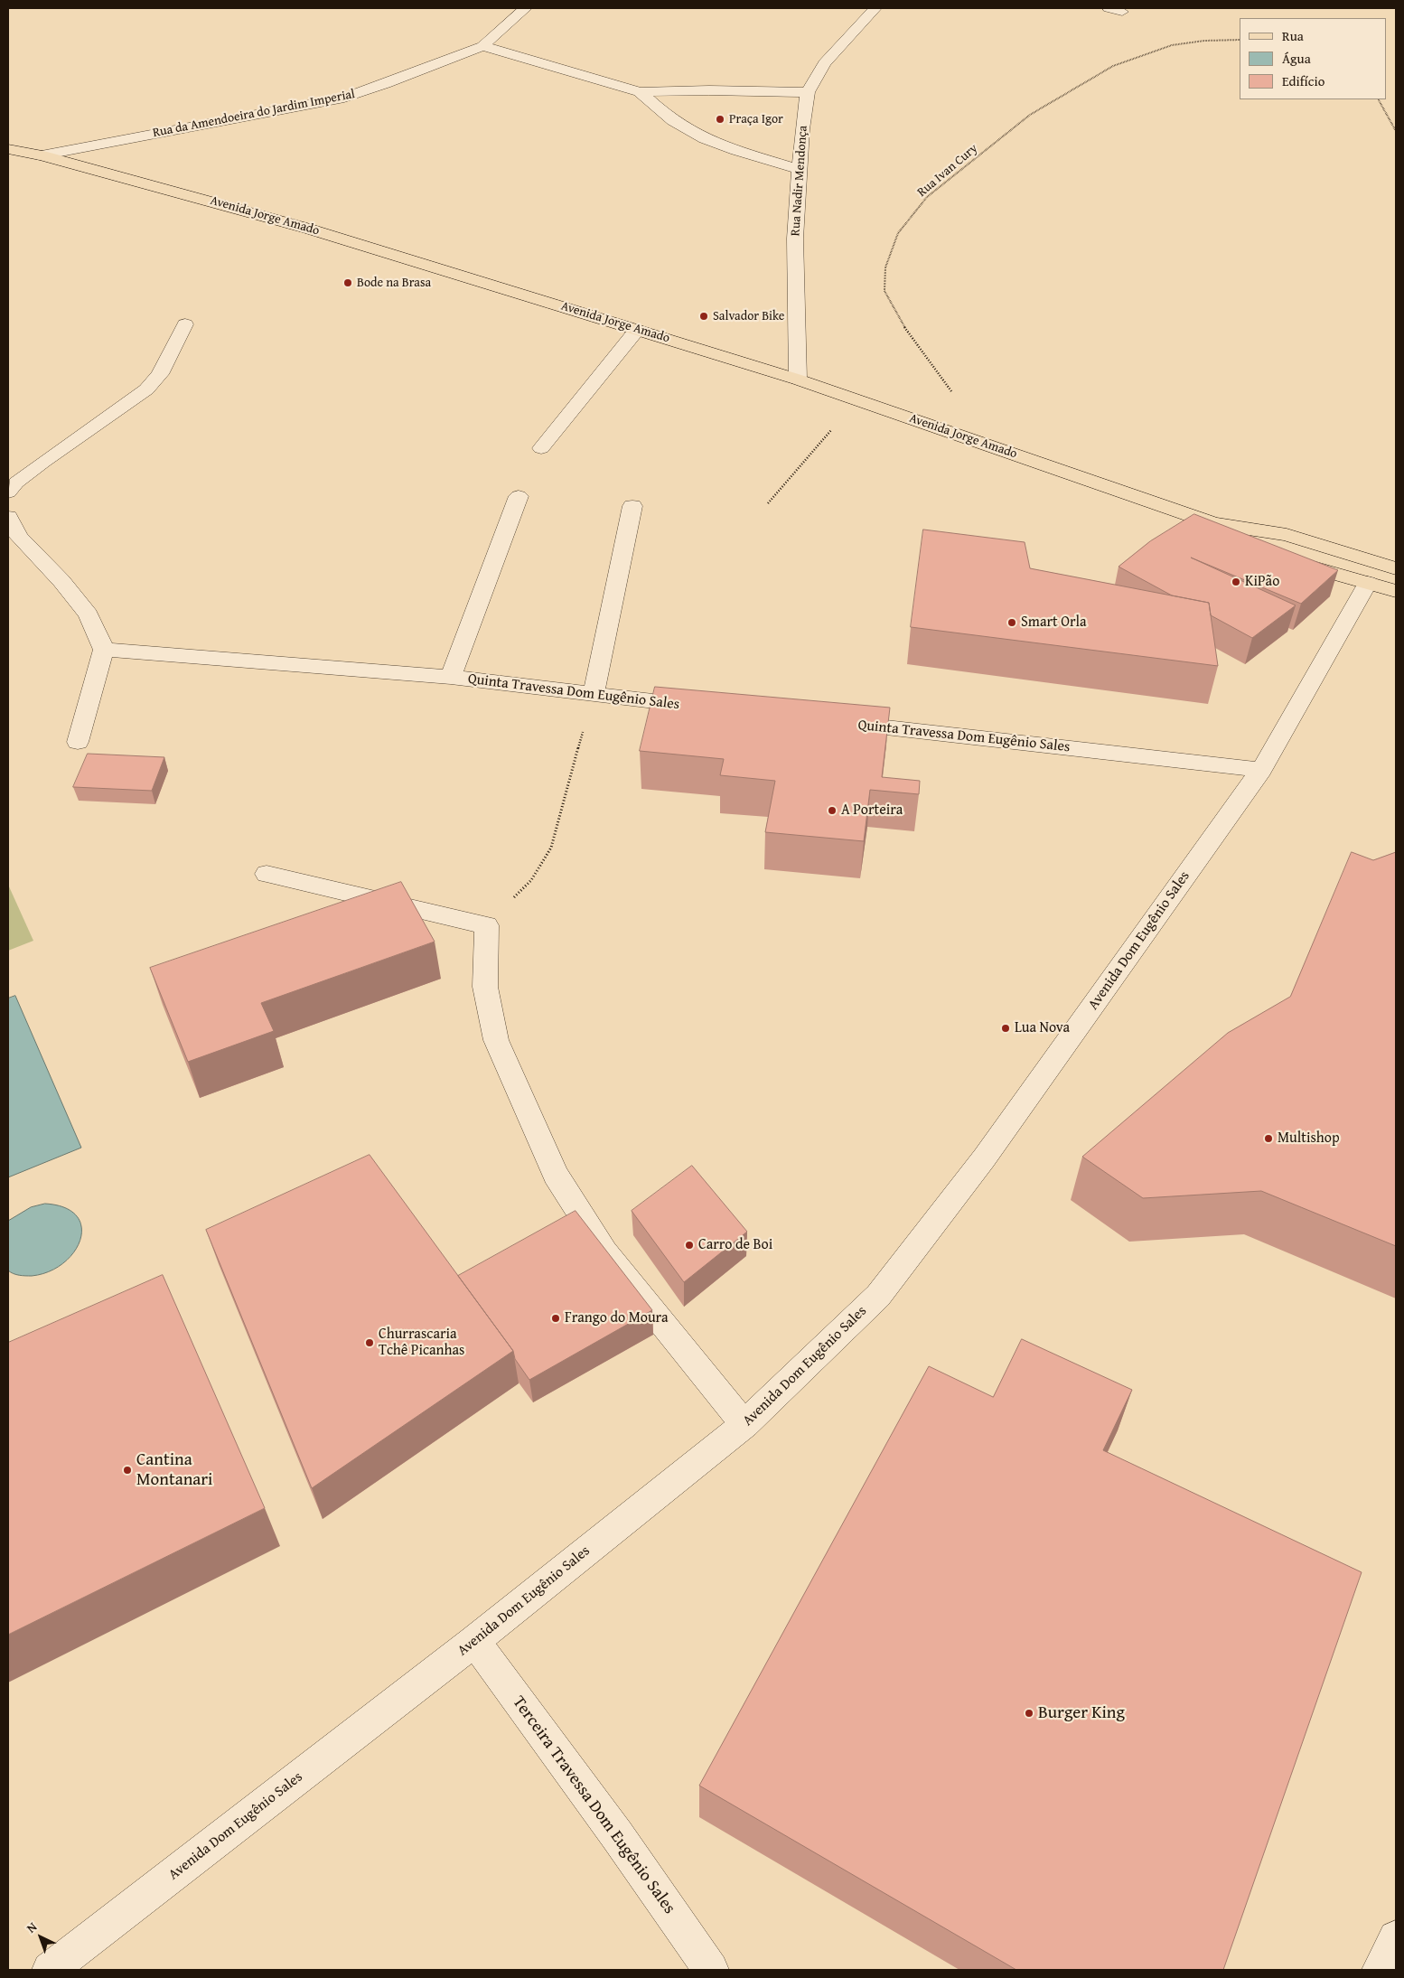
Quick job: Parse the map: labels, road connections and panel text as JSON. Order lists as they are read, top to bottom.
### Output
{
  "streets": {
    "main road": ["Avenida Jorge Amado"],
    "street": [
      "Rua da Amendoeira do Jardim Imperial",
      "Rua Nadir Mendonça",
      "Quinta Travessa Dom Eugênio Sales",
      "Avenida Dom Eugênio Sales",
      "Terceira Travessa Dom Eugênio Sales"
    ],
    "path": ["Rua Ivan Cury"]
  },
  "crossings": [
    ["Rua da Amendoeira do Jardim Imperial", "Avenida Jorge Amado"],
    ["Rua Ivan Cury", "Avenida Jorge Amado"],
    ["Rua Nadir Mendonça", "Avenida Jorge Amado"],
    ["Quinta Travessa Dom Eugênio Sales", "Avenida Dom Eugênio Sales"],
    ["Avenida Dom Eugênio Sales", "Terceira Travessa Dom Eugênio Sales"]
  ],
  "places": [
    "Praça Igor",
    "Bode na Brasa",
    "Salvador Bike",
    "KiPão",
    "Smart Orla",
    "A Porteira",
    "Lua Nova",
    "Multishop",
    "Carro de Boi",
    "Frango do Moura",
    "Churrascaria Tchê Picanhas",
    "Cantina Montanari",
    "Burger King"
  ],
  "legend": ["Rua", "Água", "Edifício"],
  "north": "top left"
}
